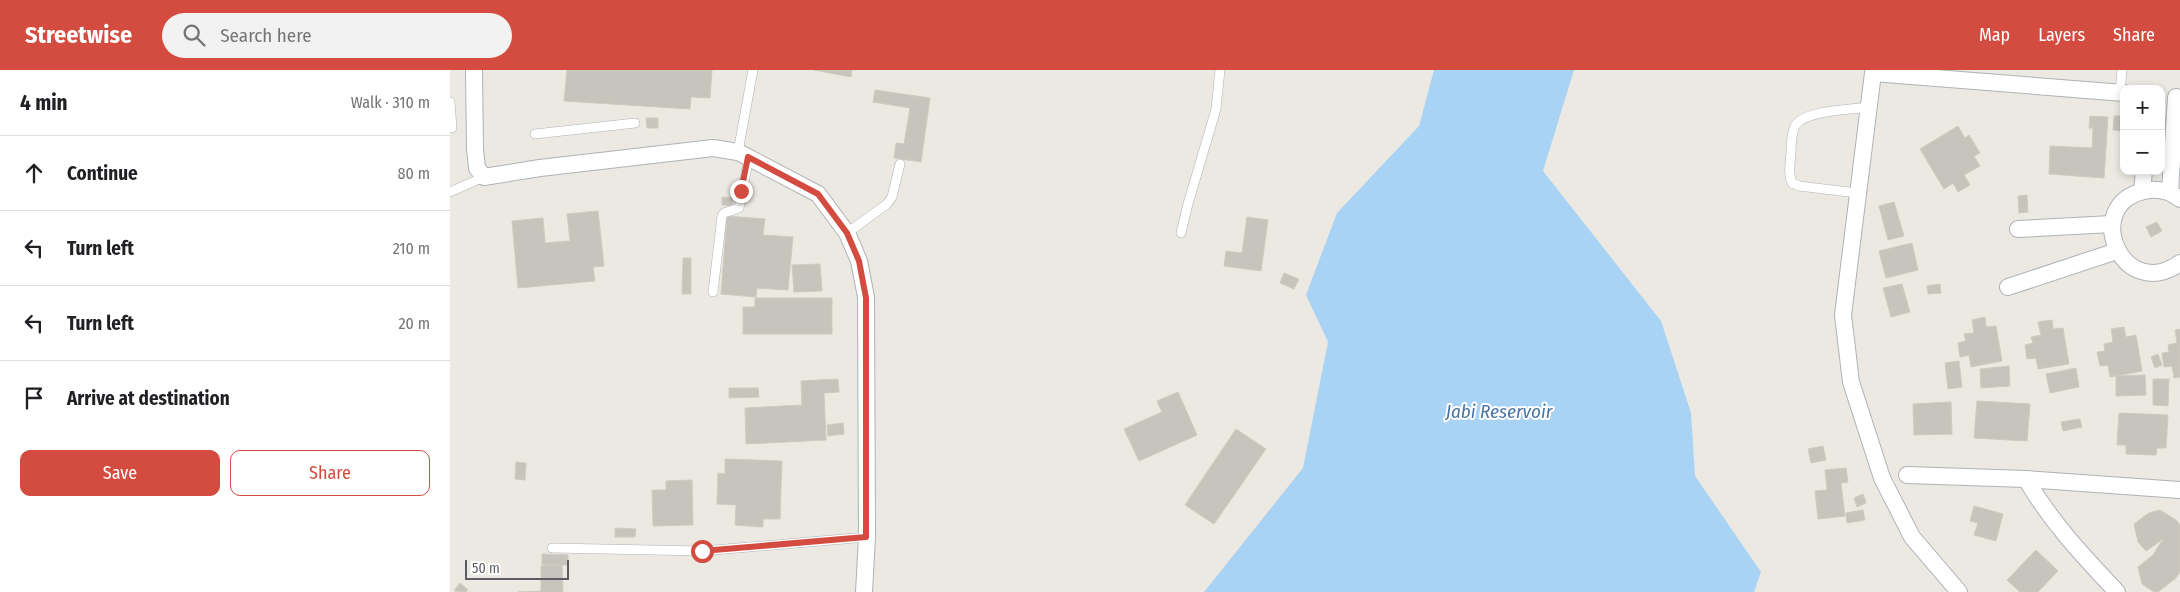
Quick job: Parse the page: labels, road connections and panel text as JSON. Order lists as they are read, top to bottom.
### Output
{
  "water": ["Jabi Reservoir"],
  "scale_bar": "50 m",
  "page": {
    "header": "Streetwise",
    "search": "Search here",
    "nav": ["Map", "Layers", "Share"],
    "heading": ["4 min", "Walk · 310 m"],
    "map_buttons": ["+", "−"],
    "list": [
      ["Continue", "80 m"],
      ["Turn left", "210 m"],
      ["Turn left", "20 m"],
      "Arrive at destination"
    ],
    "buttons": ["Save", "Share"],
    "scale": "50 m"
  }
}
